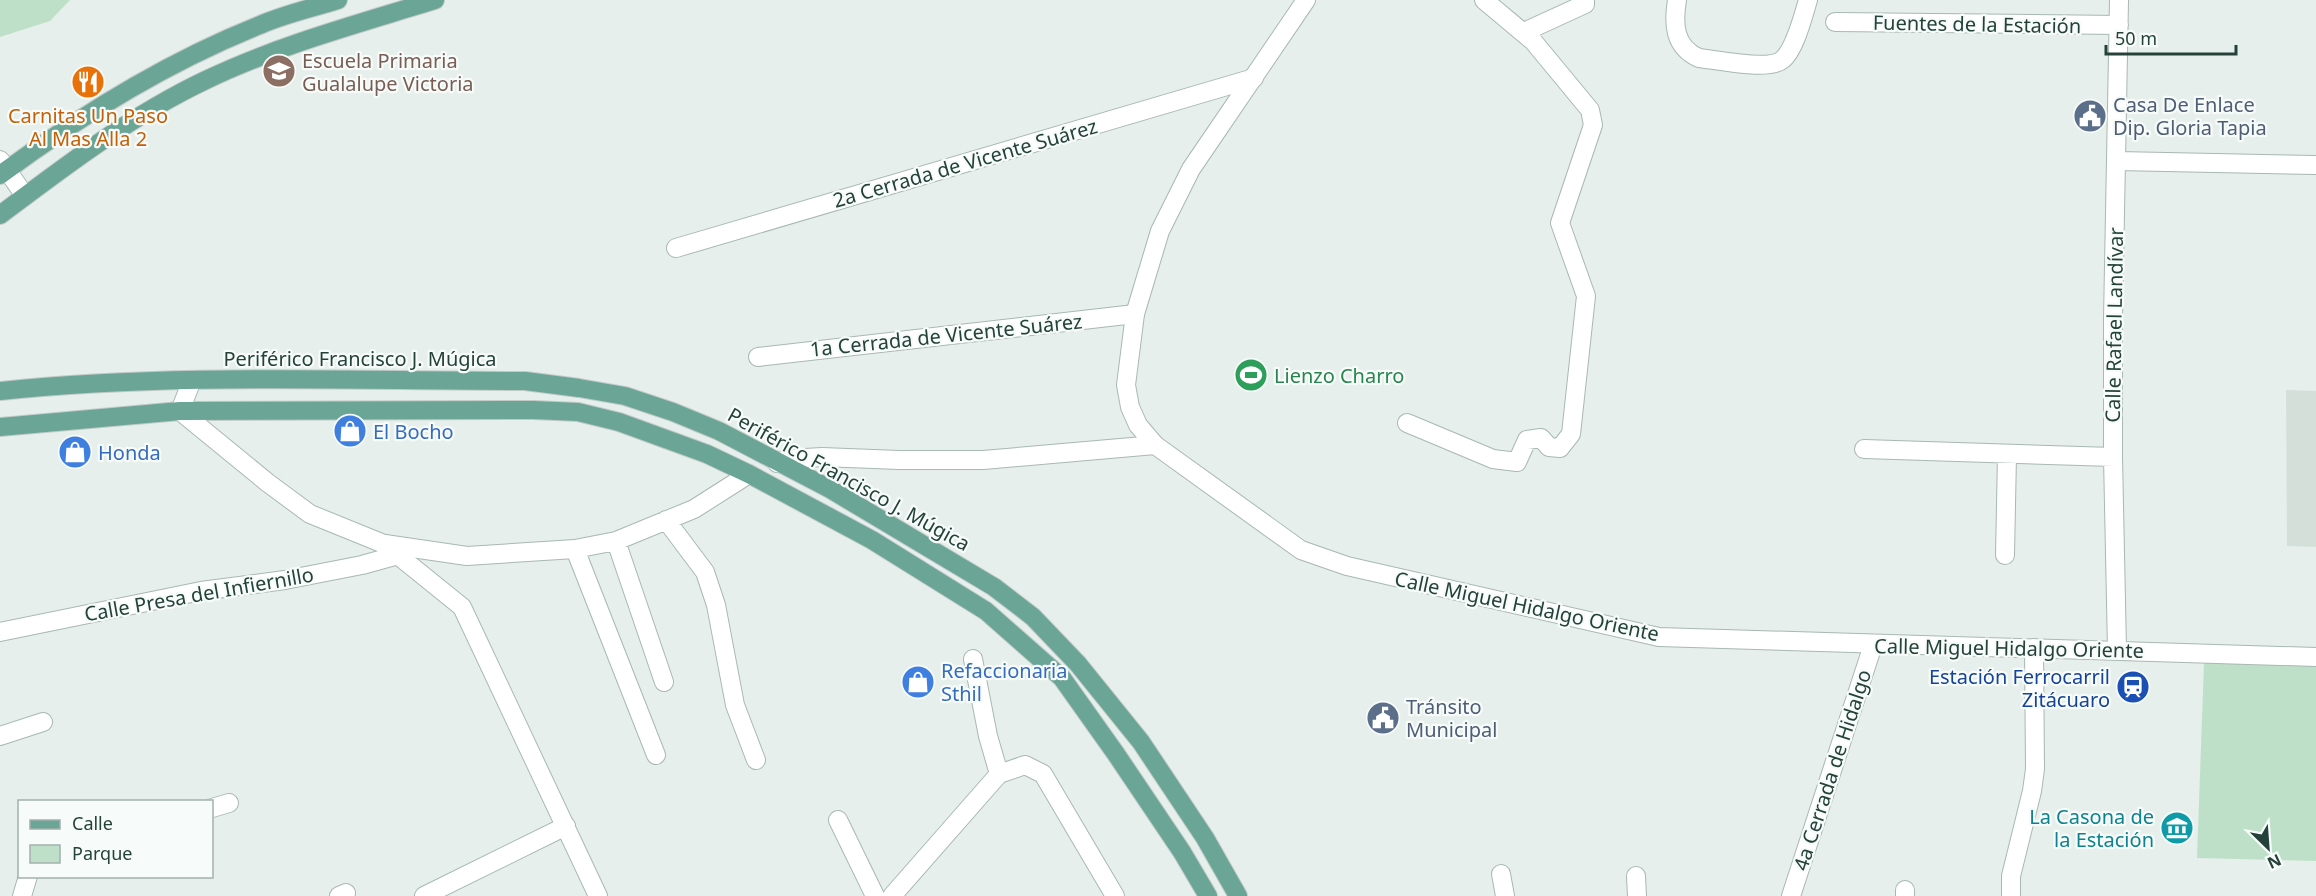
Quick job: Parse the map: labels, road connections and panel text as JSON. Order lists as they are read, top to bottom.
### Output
{
  "streets": {
    "main road": ["Periférico Francisco J. Múgica"],
    "street": [
      "Fuentes de la Estación",
      "2a Cerrada de Vicente Suárez",
      "Calle Rafael Landívar",
      "1a Cerrada de Vicente Suárez",
      "Calle Presa del Infiernillo",
      "Calle Miguel Hidalgo Oriente",
      "4a Cerrada de Hidalgo"
    ]
  },
  "crossings": [
    ["Fuentes de la Estación", "Calle Rafael Landívar"],
    ["2a Cerrada de Vicente Suárez", "Calle Miguel Hidalgo Oriente"],
    ["Calle Rafael Landívar", "Calle Miguel Hidalgo Oriente"],
    ["1a Cerrada de Vicente Suárez", "Calle Miguel Hidalgo Oriente"],
    ["Calle Miguel Hidalgo Oriente", "4a Cerrada de Hidalgo"]
  ],
  "places": {
    "school or university": ["Escuela Primaria Gualalupe Victoria"],
    "restaurant": ["Carnitas Un Paso Al Mas Alla 2"],
    "public building": ["Casa De Enlace Dip. Gloria Tapia", "Tránsito Municipal"],
    "sports": ["Lienzo Charro"],
    "shop": ["El Bocho", "Honda", "Refaccionaria Sthil"],
    "station": ["Estación Ferrocarril Zitácuaro"],
    "museum": ["La Casona de la Estación"]
  },
  "legend": ["Calle", "Parque"],
  "scale_bar": "50 m",
  "north": "bottom right"
}
